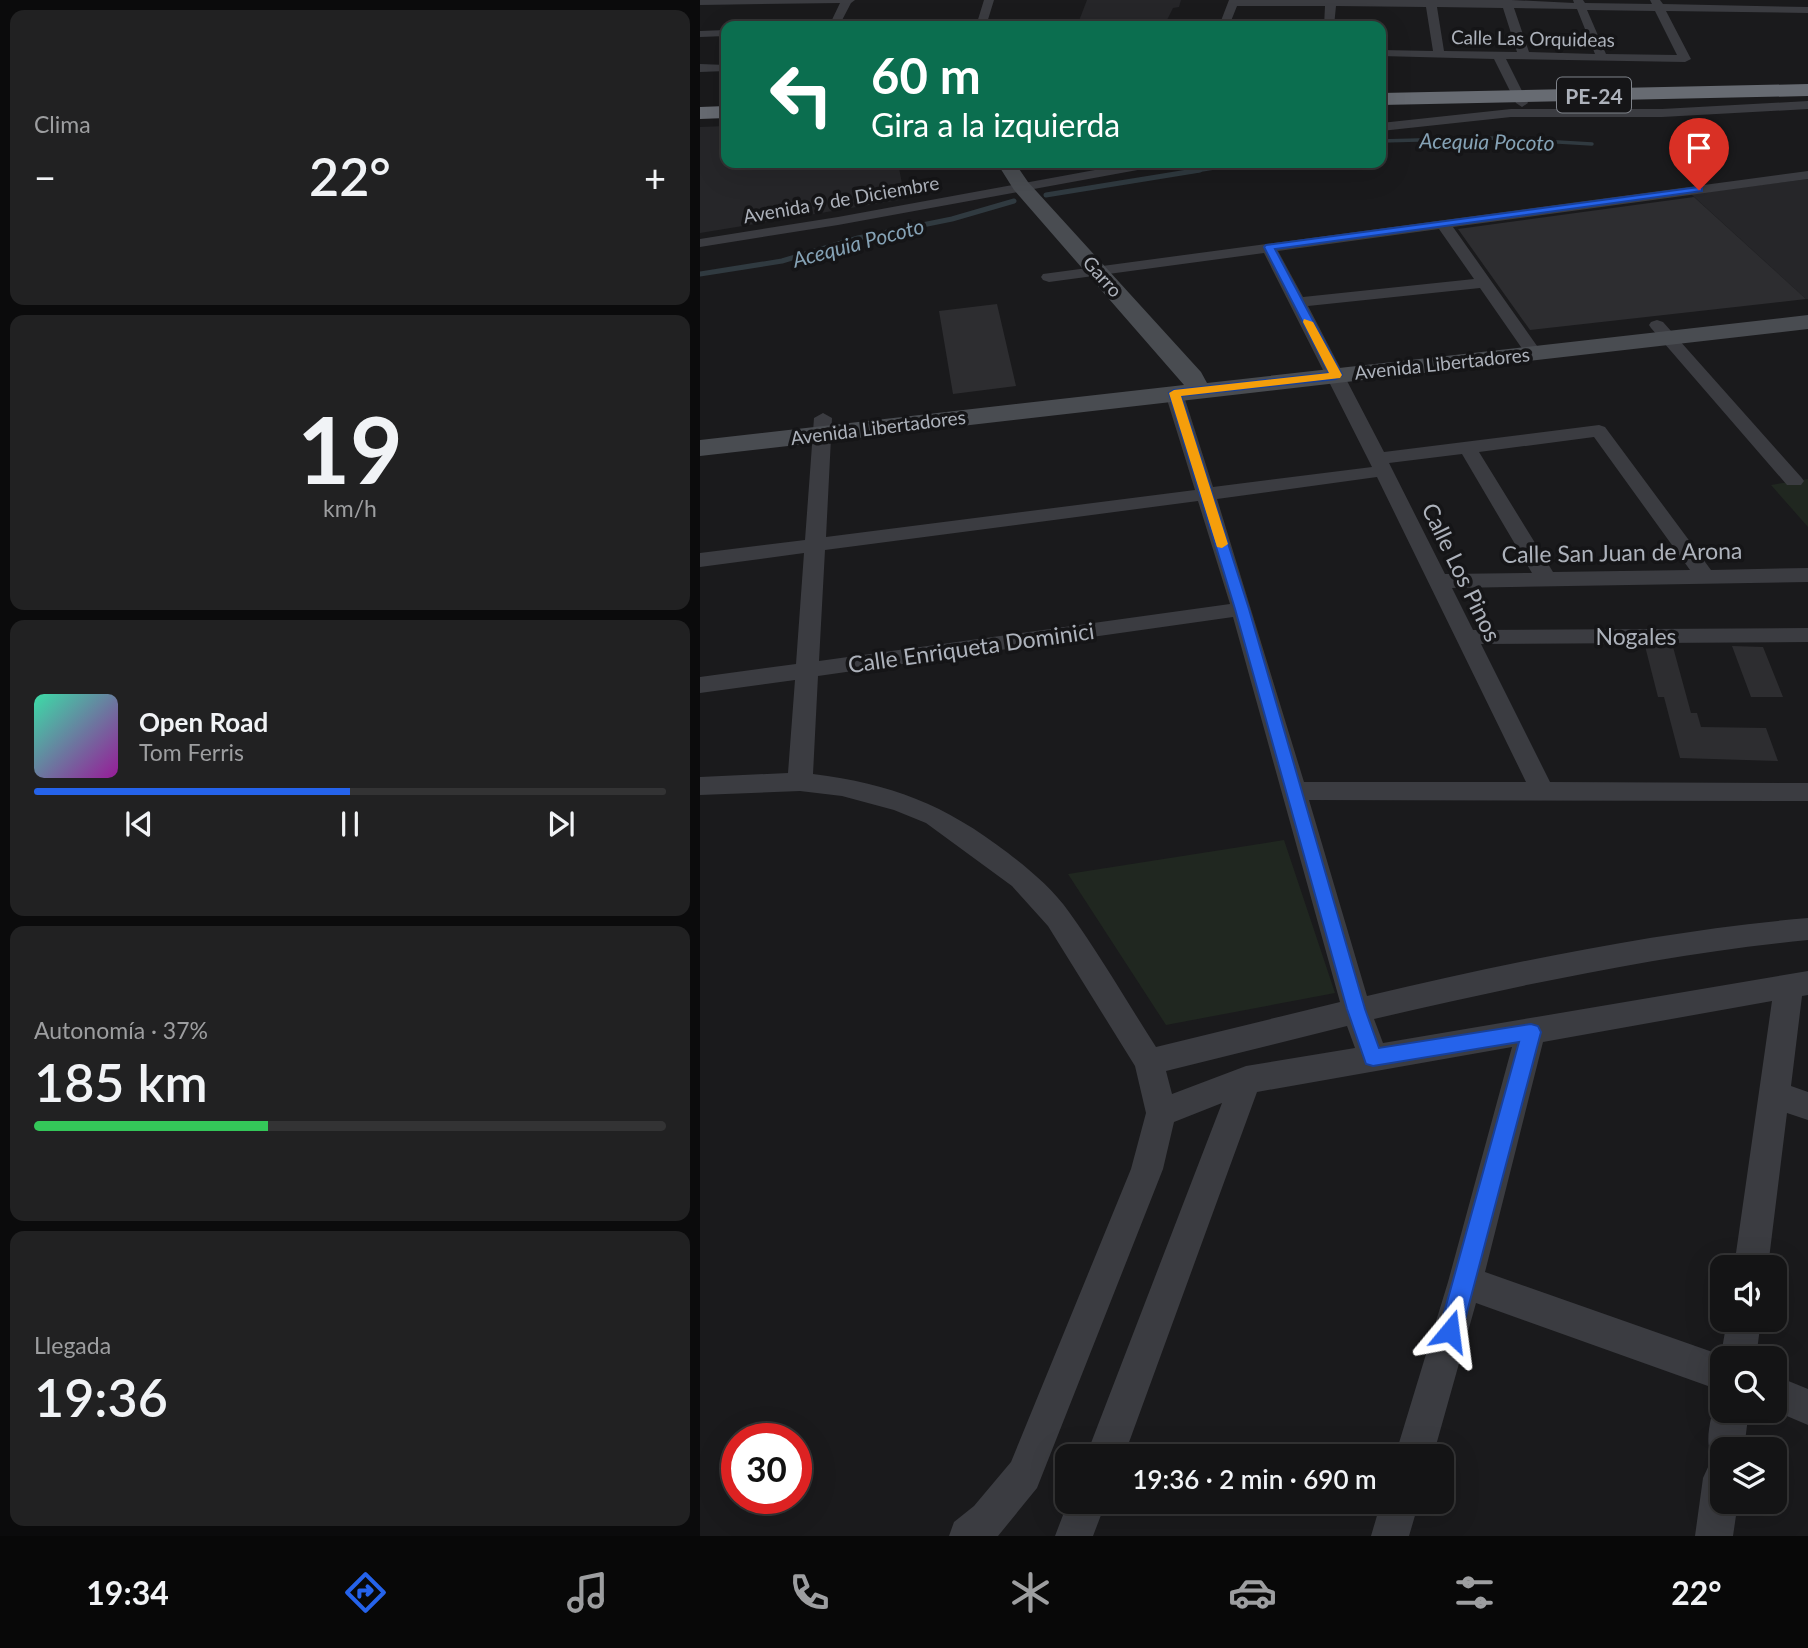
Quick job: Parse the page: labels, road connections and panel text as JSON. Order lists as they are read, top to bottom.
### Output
{
  "streets": {
    "highway": ["PE-24"],
    "street": [
      "Calle Las Orquideas",
      "Avenida 9 de Diciembre",
      "Garro",
      "Avenida Libertadores",
      "Calle San Juan de Arona",
      "Calle Los Pinos",
      "Nogales",
      "Calle Enriqueta Dominici"
    ]
  },
  "crossings": [
    ["Avenida 9 de Diciembre", "Garro"],
    ["Garro", "Avenida Libertadores"],
    ["Avenida Libertadores", "Calle Los Pinos"],
    ["Calle San Juan de Arona", "Calle Los Pinos"],
    ["Calle Los Pinos", "Nogales"]
  ],
  "water": ["Acequia Pocoto"],
  "page": {
    "tile": [
      "Clima",
      ["19", "km/h"],
      ["Autonomía · 37%", "185 km"],
      ["Llegada", "19:36"]
    ],
    "turn": ["60 m", "Gira a la izquierda"],
    "heat": ["−", "22°", "+"],
    "song": ["Open Road", "Tom Ferris"],
    "limit": "30",
    "trip": "19:36 · 2 min · 690 m",
    "tabs": ["19:34", "22°"]
  }
}
